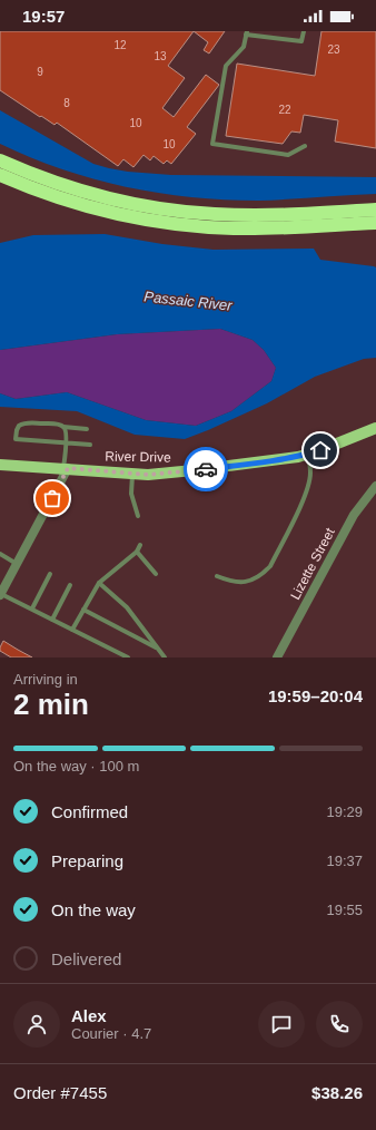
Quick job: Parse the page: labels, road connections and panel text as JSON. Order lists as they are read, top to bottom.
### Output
{
  "streets": {
    "main road": ["River Drive"],
    "street": ["Lizette Street"]
  },
  "water": ["Passaic River"],
  "house_numbers": [
    "12",
    "23",
    "13",
    "9",
    "8",
    "22",
    "10",
    "10"
  ],
  "page": {
    "status": "19:57",
    "heading": ["2 min", "Arriving in", "19:59–20:04"],
    "panel": [
      "Alex",
      "Courier · 4.7",
      "Order #7455",
      "$38.26"
    ],
    "bar": "On the way · 100 m",
    "list": [
      ["Confirmed", "19:29"],
      ["Preparing", "19:37"],
      ["On the way", "19:55"],
      "Delivered"
    ]
  }
}
